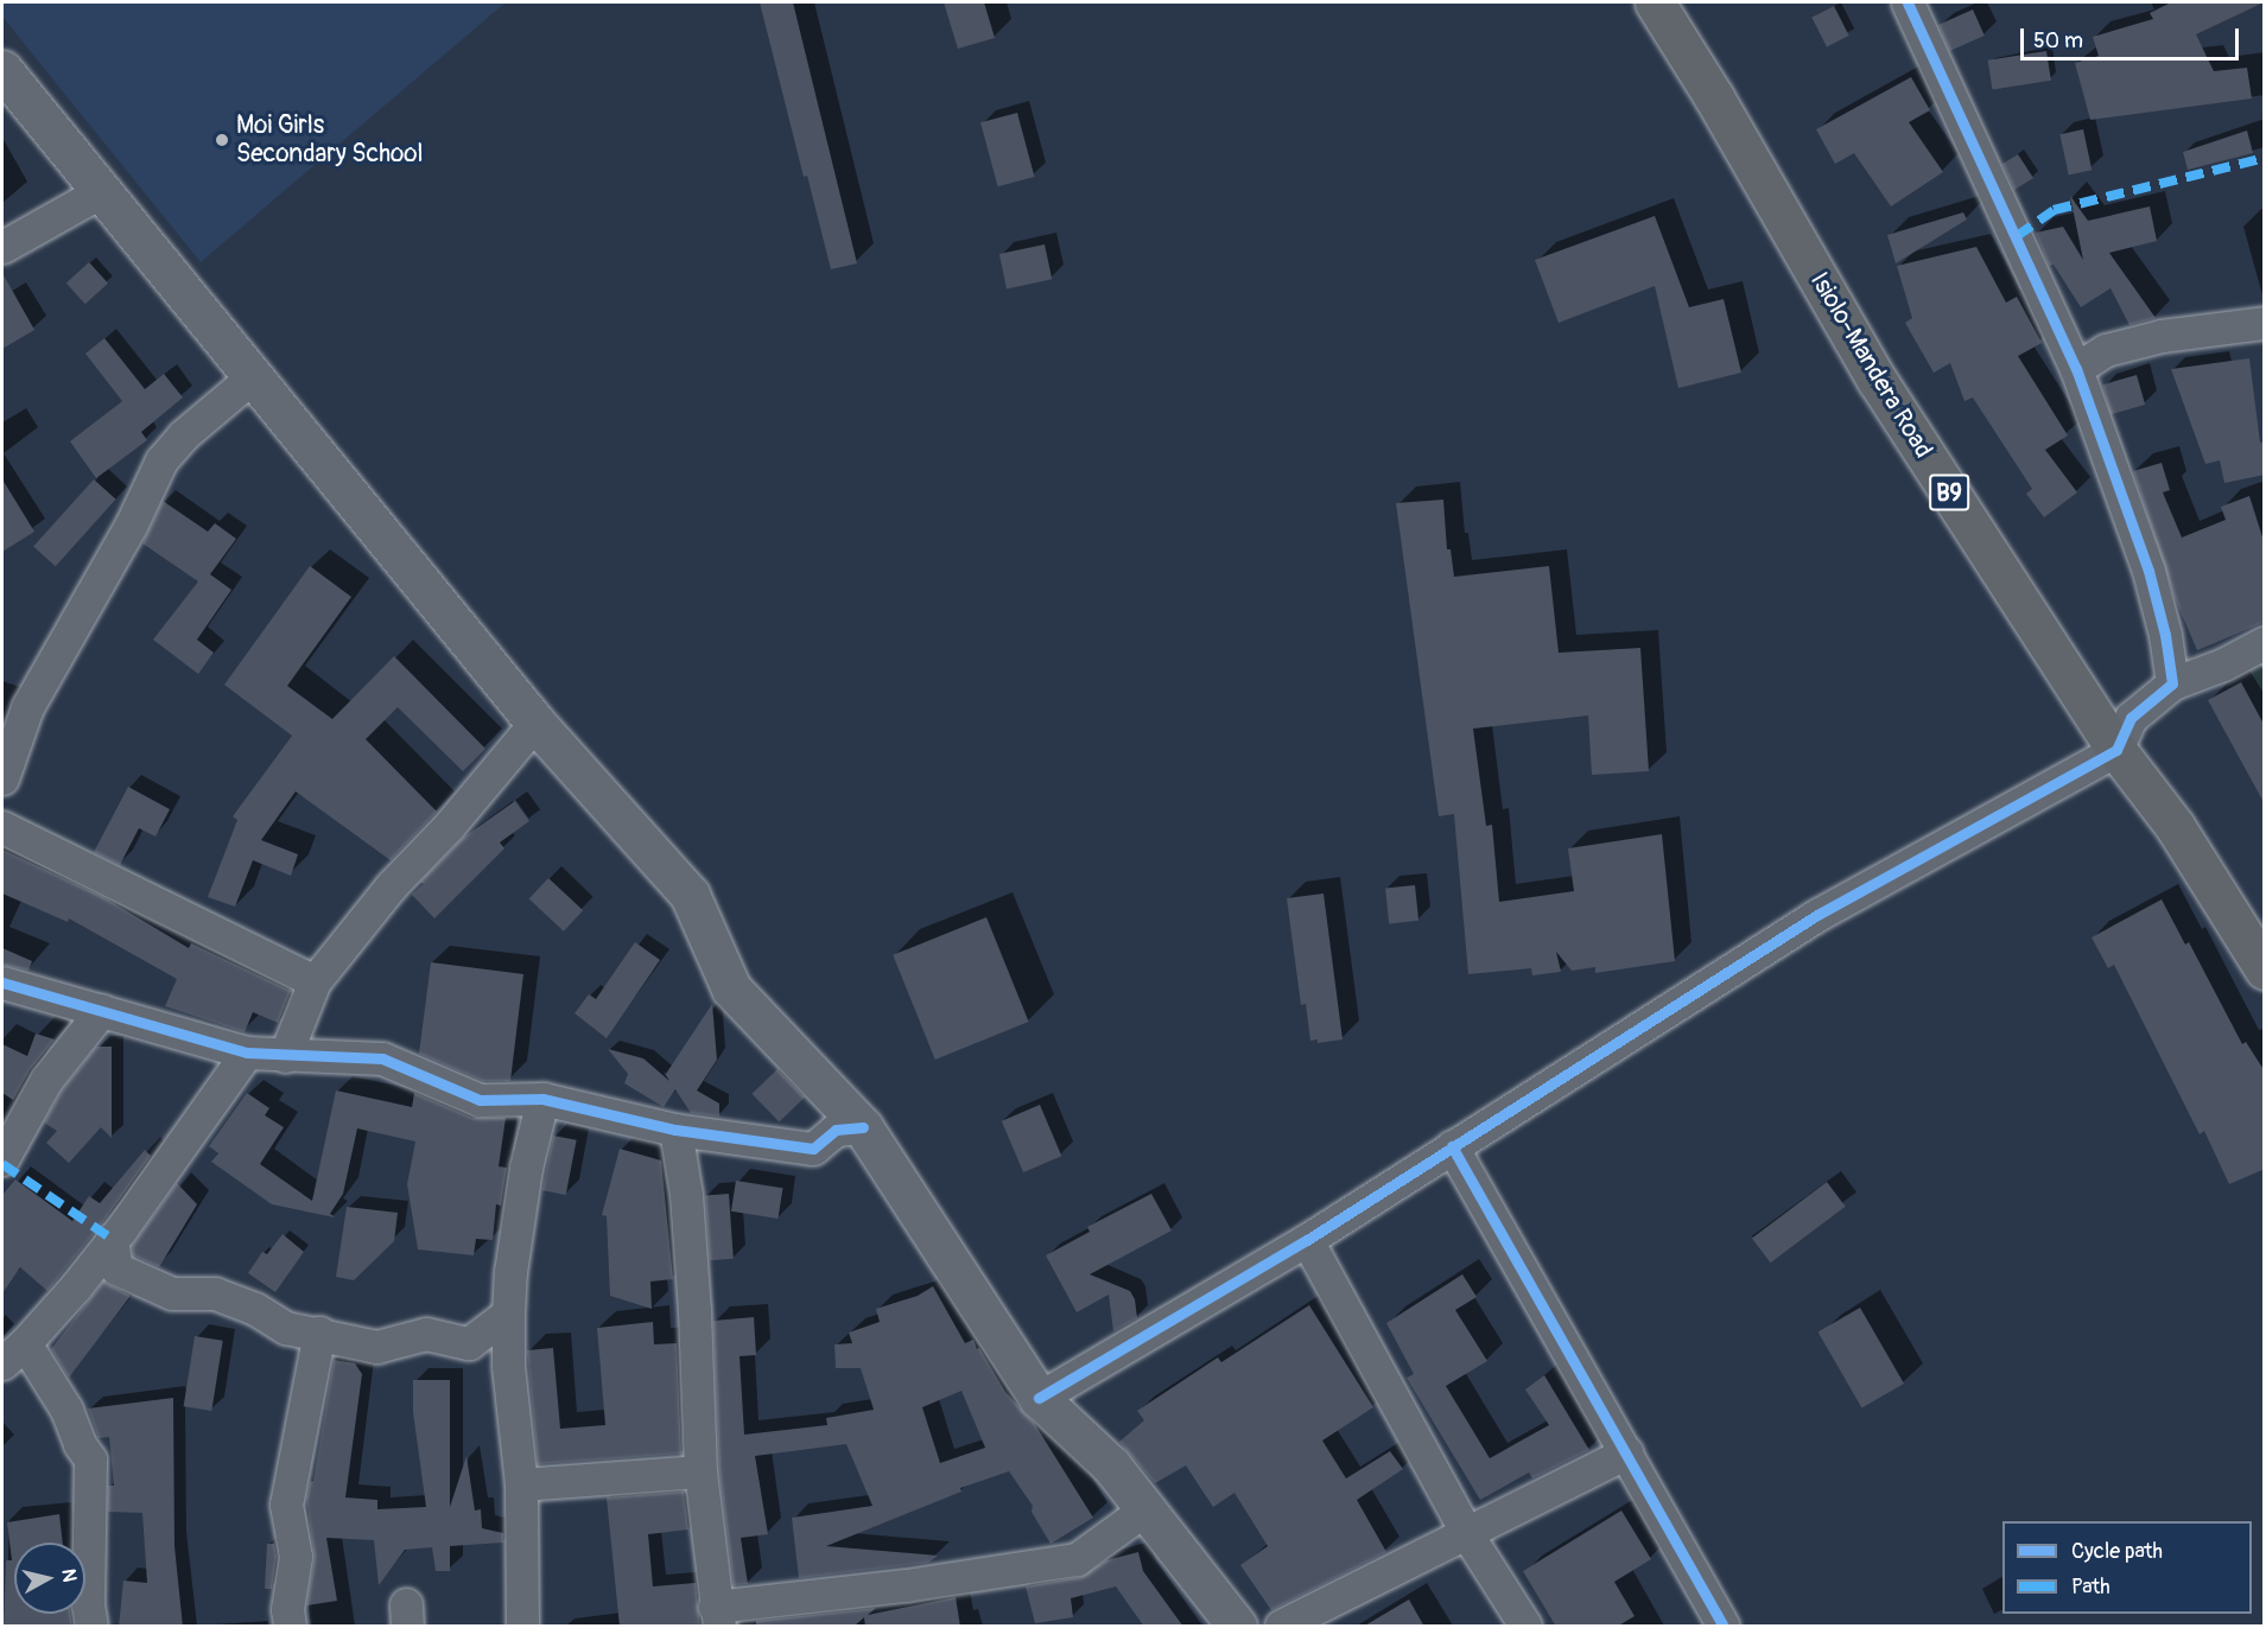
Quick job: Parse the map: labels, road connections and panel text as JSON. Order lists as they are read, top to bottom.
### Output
{
  "streets": {
    "highway": ["Isiolo-Mandera Road", "B9"]
  },
  "places": ["Moi Girls Secondary School"],
  "legend": ["Cycle path", "Path"],
  "scale_bar": "50 m",
  "north": "right"
}
